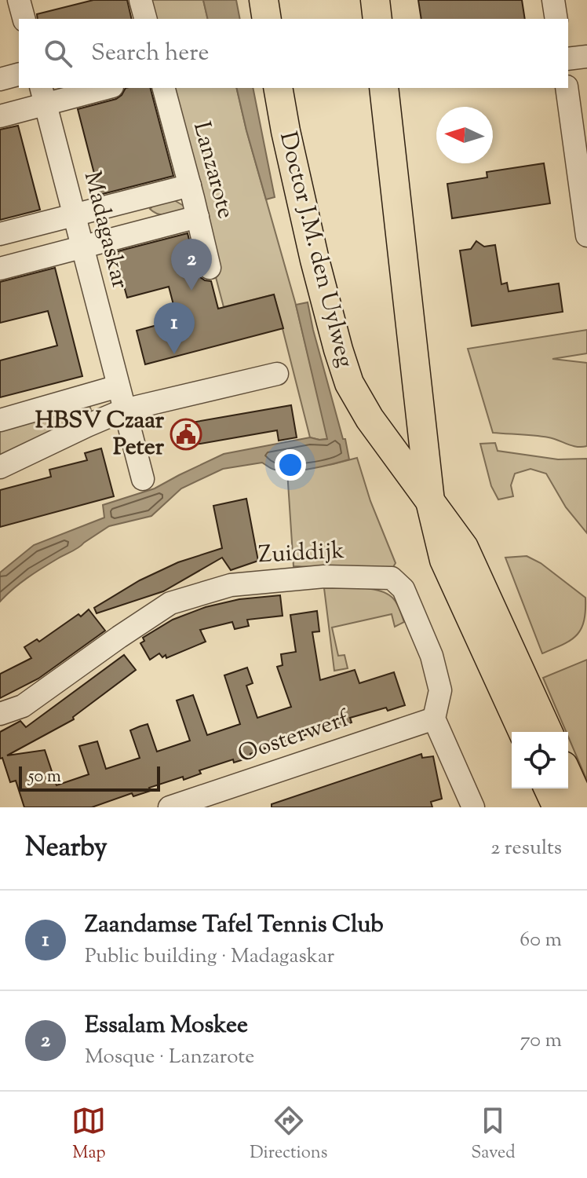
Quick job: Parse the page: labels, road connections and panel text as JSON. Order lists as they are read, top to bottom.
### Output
{
  "streets": {
    "main road": ["Doctor J.M. den Uylweg"],
    "street": [
      "Lanzarote",
      "Madagaskar",
      "Zuiddijk",
      "Oosterwerf"
    ]
  },
  "crossings": [
    ["Zuiddijk", "Oosterwerf"]
  ],
  "places": {
    "public building": ["HBSV Czaar Peter"]
  },
  "scale_bar": "50 m",
  "north": "left",
  "page": {
    "search": "Search here",
    "pins": ["2", "1"],
    "scale": "50 m",
    "heading": ["Nearby", "2 results"],
    "list": [
      {
        "mark": "1",
        "name": "Zaandamse Tafel Tennis Club",
        "note": "Public building · Madagaskar",
        "value": "60 m"
      },
      {
        "mark": "2",
        "name": "Essalam Moskee",
        "note": "Mosque · Lanzarote",
        "value": "70 m"
      }
    ],
    "nav": ["Map", "Directions", "Saved"]
  }
}
